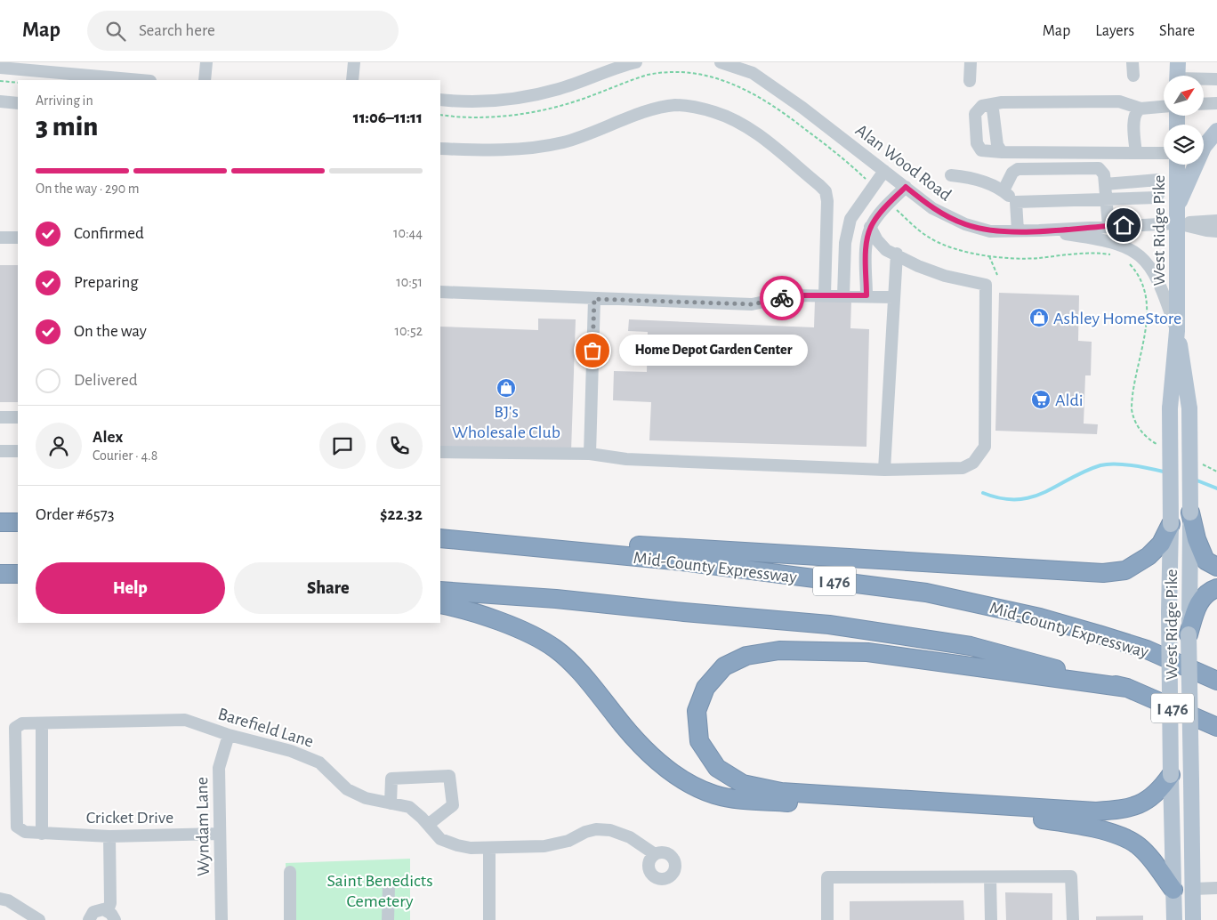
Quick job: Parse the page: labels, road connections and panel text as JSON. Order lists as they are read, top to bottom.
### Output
{
  "streets": {
    "highway": ["Mid-County Expressway", "I 476"],
    "main road": ["West Ridge Pike"],
    "street": [
      "Alan Wood Road",
      "Barefield Lane",
      "Cricket Drive",
      "Wyndam Lane"
    ]
  },
  "crossings": [
    ["Alan Wood Road", "West Ridge Pike"],
    ["Barefield Lane", "Cricket Drive"],
    ["Barefield Lane", "Wyndam Lane"],
    ["Cricket Drive", "Wyndam Lane"]
  ],
  "parks": ["Saint Benedicts Cemetery"],
  "places": {
    "shop": ["Ashley HomeStore", "BJ's Wholesale Club"],
    "other": ["Home Depot Garden Center"],
    "supermarket": ["Aldi"]
  },
  "north": "top right",
  "page": {
    "header": "Map",
    "search": "Search here",
    "nav": ["Map", "Layers", "Share"],
    "heading": ["3 min", "Arriving in", "11:06–11:11"],
    "panel": [
      "Alex",
      "Courier · 4.8",
      "Order #6573",
      "$22.32"
    ],
    "bar": "On the way · 290 m",
    "list": [
      ["Confirmed", "10:44"],
      ["Preparing", "10:51"],
      ["On the way", "10:52"],
      "Delivered"
    ],
    "bubble": "Home Depot Garden Center",
    "buttons": ["Help", "Share"]
  }
}
